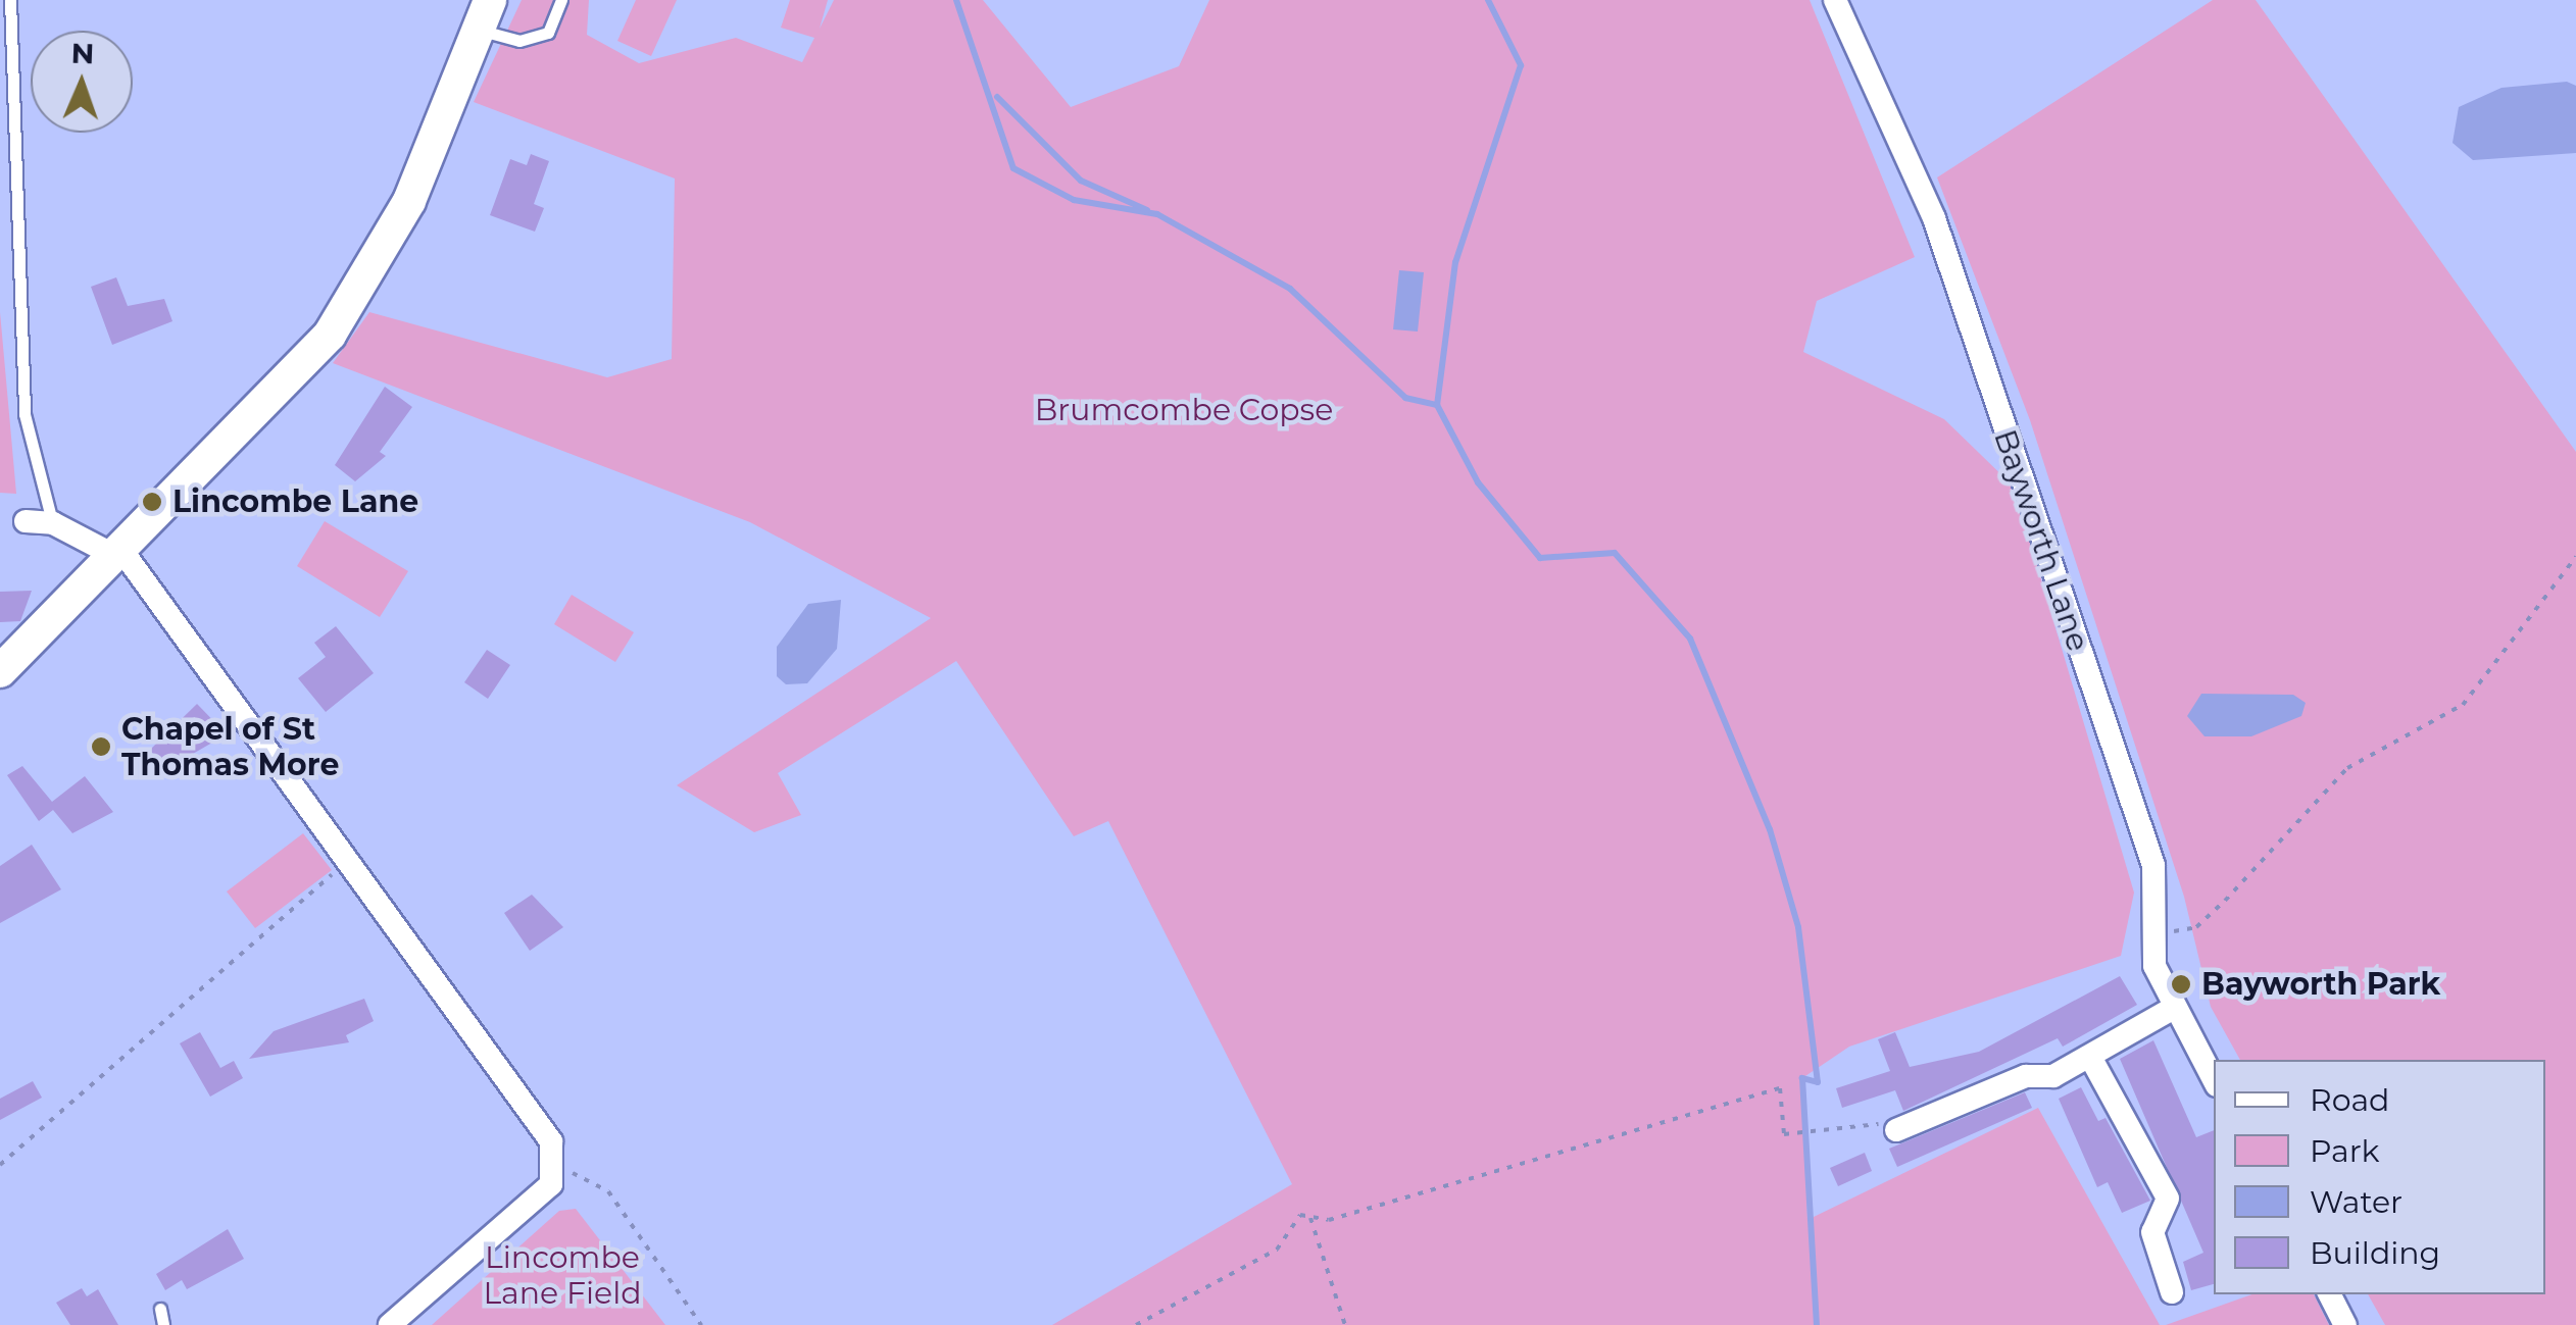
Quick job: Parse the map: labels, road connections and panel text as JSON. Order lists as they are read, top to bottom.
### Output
{
  "streets": {
    "street": ["Bayworth Lane"]
  },
  "parks": ["Brumcombe Copse", "Lincombe Lane Field"],
  "places": ["Lincombe Lane", "Chapel of St Thomas More", "Bayworth Park"],
  "legend": [
    "Road",
    "Park",
    "Water",
    "Building"
  ],
  "north": "top"
}
